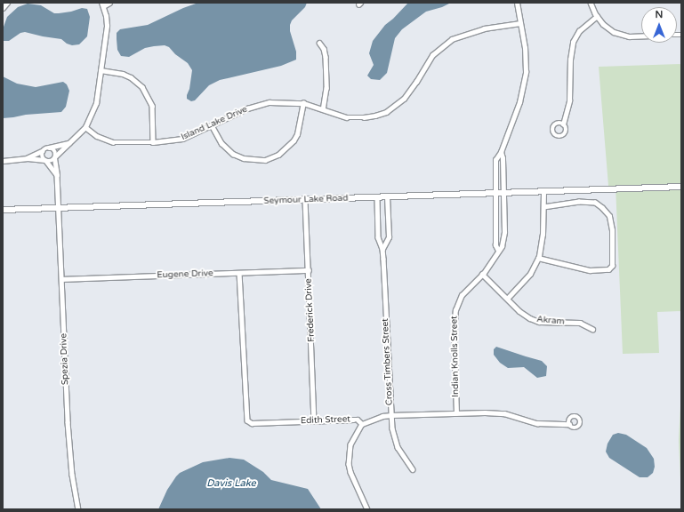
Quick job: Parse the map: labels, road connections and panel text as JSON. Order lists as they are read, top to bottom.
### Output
{
  "streets": {
    "street": [
      "Island Lake Drive",
      "Seymour Lake Road",
      "Eugene Drive",
      "Frederick Drive",
      "Akram",
      "Indian Knolls Street",
      "Spezia Drive",
      "Cross Timbers Street",
      "Edith Street"
    ]
  },
  "crossings": [
    ["Seymour Lake Road", "Frederick Drive"],
    ["Seymour Lake Road", "Indian Knolls Street"],
    ["Seymour Lake Road", "Spezia Drive"],
    ["Seymour Lake Road", "Cross Timbers Street"],
    ["Eugene Drive", "Frederick Drive"],
    ["Eugene Drive", "Spezia Drive"],
    ["Eugene Drive", "Edith Street"],
    ["Frederick Drive", "Edith Street"],
    ["Akram", "Indian Knolls Street"],
    ["Indian Knolls Street", "Edith Street"],
    ["Cross Timbers Street", "Edith Street"]
  ],
  "water": ["Davis Lake"],
  "north": "top"
}
